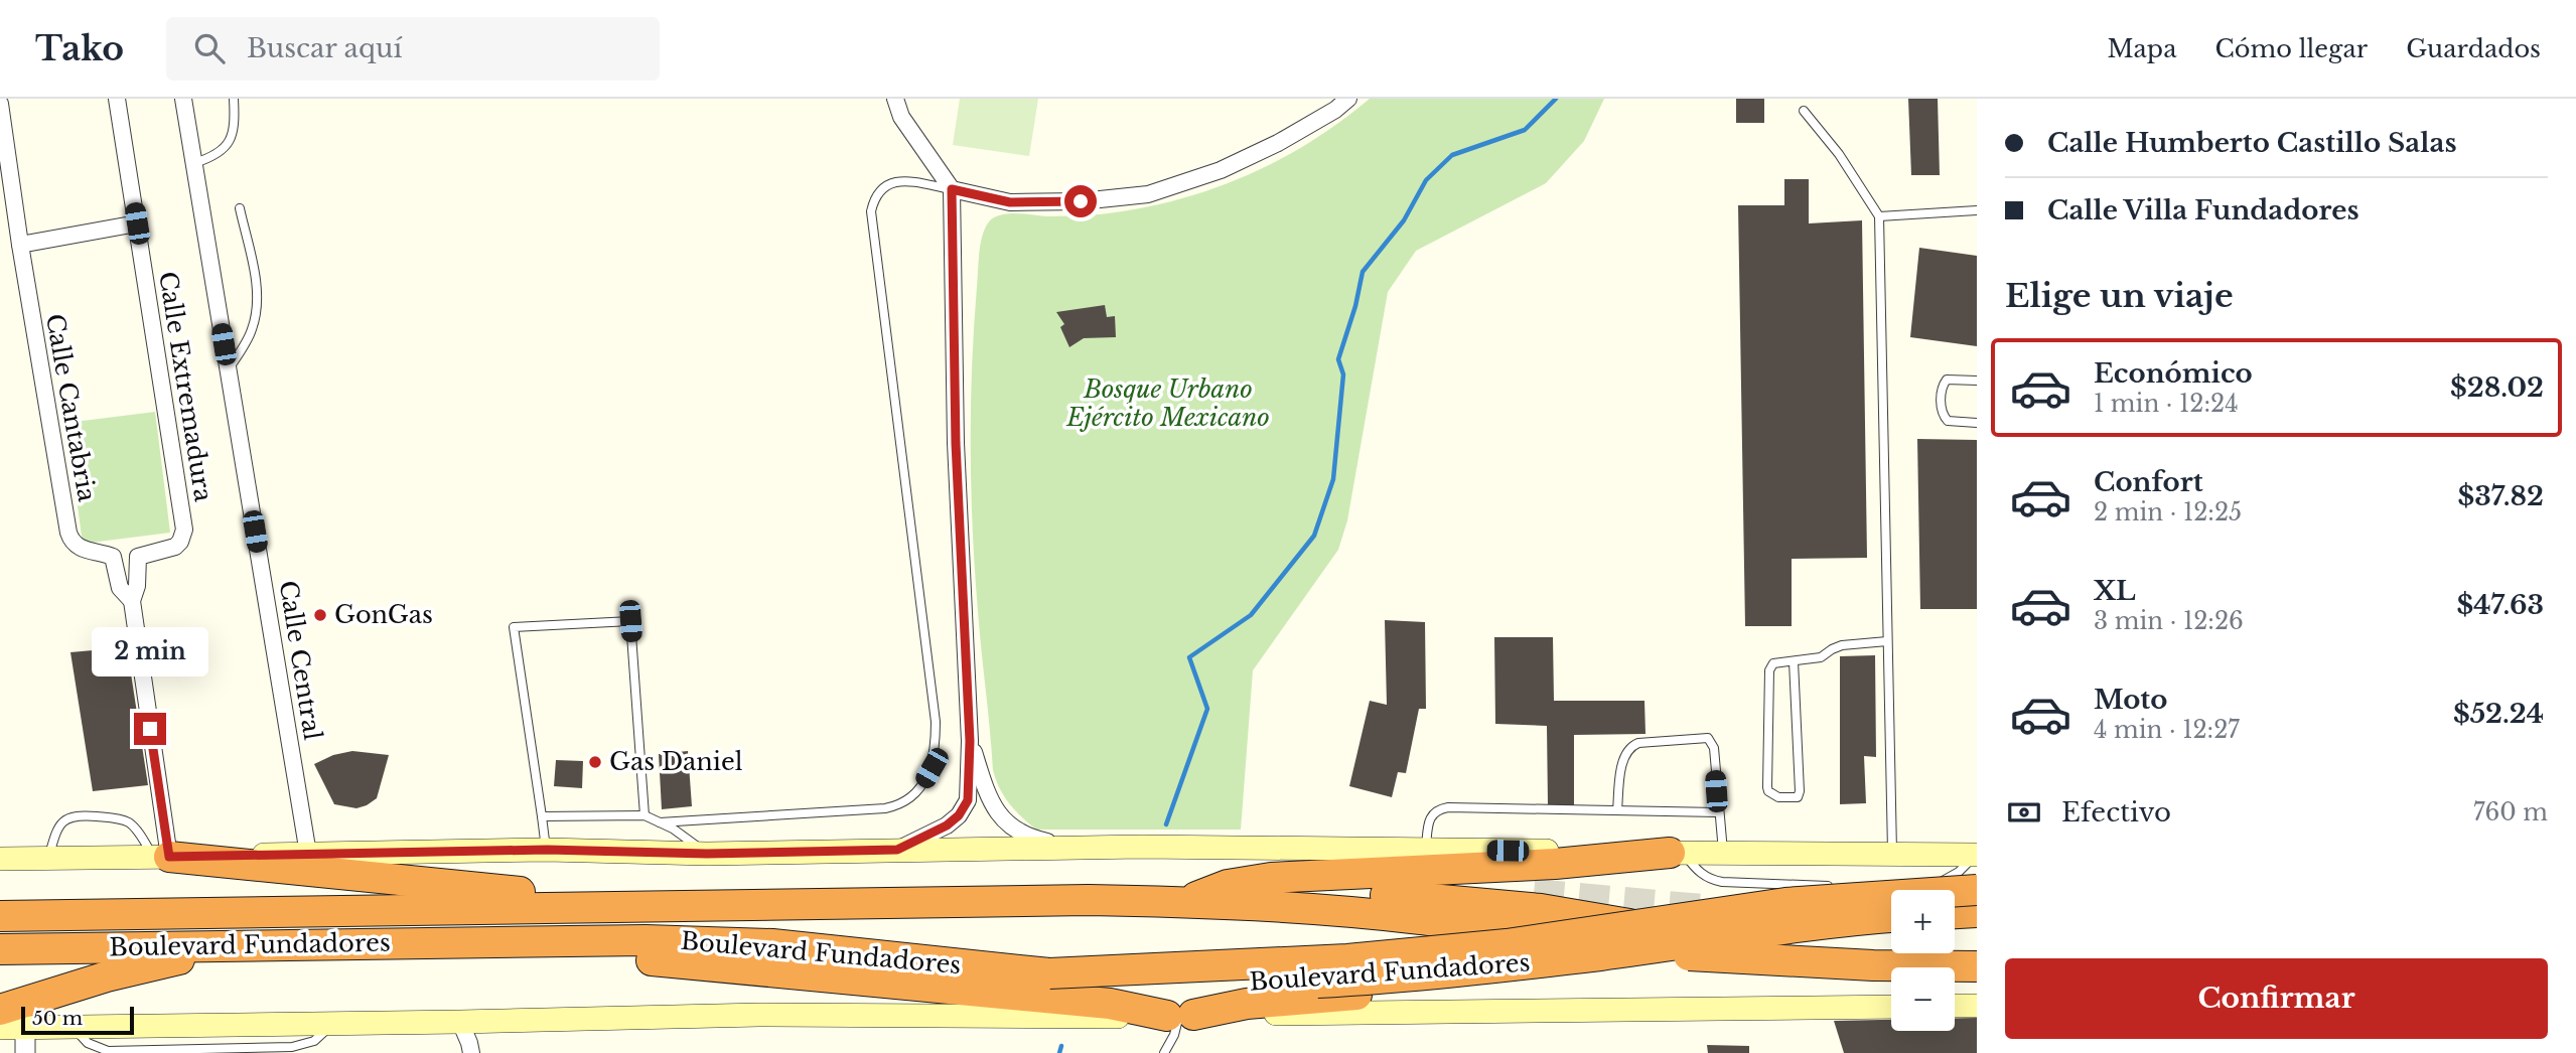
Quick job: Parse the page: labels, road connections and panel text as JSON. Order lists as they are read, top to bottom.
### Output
{
  "streets": {
    "highway": ["Boulevard Fundadores"],
    "street": ["Calle Extremadura", "Calle Cantabria", "Calle Central"]
  },
  "crossings": [
    ["Calle Extremadura", "Calle Cantabria"]
  ],
  "parks": ["Bosque Urbano Ejército Mexicano"],
  "places": ["GonGas", "Gas Daniel"],
  "scale_bar": "50 m",
  "page": {
    "header": "Tako",
    "search": "Buscar aquí",
    "nav": ["Mapa", "Cómo llegar", "Guardados"],
    "banner": ["Calle Humberto Castillo Salas", "Calle Villa Fundadores"],
    "heading": "Elige un viaje",
    "list": [
      {
        "name": "Económico",
        "note": "1 min · 12:24",
        "value": "$28.02"
      },
      {
        "name": "Confort",
        "note": "2 min · 12:25",
        "value": "$37.82"
      },
      {
        "name": "XL",
        "note": "3 min · 12:26",
        "value": "$47.63"
      },
      {
        "name": "Moto",
        "note": "4 min · 12:27",
        "value": "$52.24"
      }
    ],
    "bubble": "2 min",
    "pay": ["Efectivo", "760 m"],
    "map_buttons": ["+", "−"],
    "buttons": "Confirmar",
    "scale": "50 m"
  }
}
